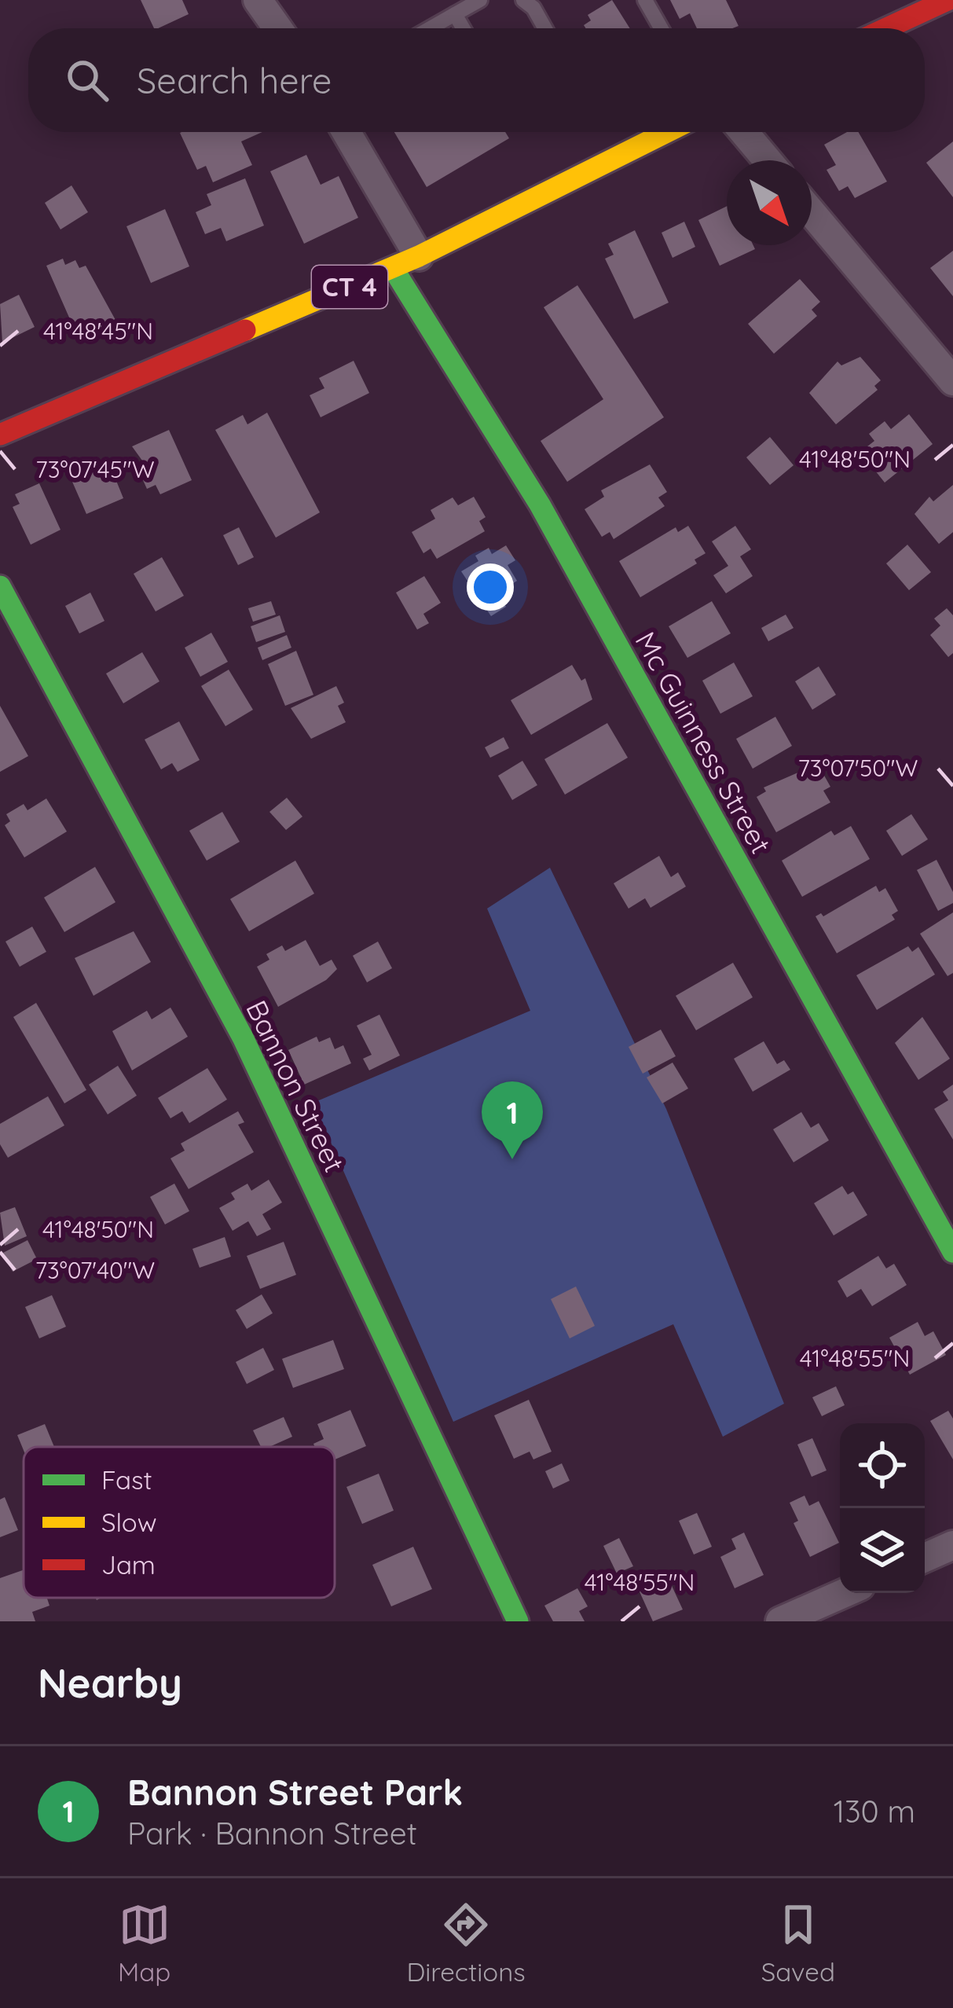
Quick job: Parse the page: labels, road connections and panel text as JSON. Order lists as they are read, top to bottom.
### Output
{
  "streets": {
    "street": ["CT 4", "Mc Guinness Street", "Bannon Street"]
  },
  "crossings": [
    ["CT 4", "Mc Guinness Street"]
  ],
  "legend": ["Fast", "Slow", "Jam"],
  "north": "bottom right",
  "page": {
    "search": "Search here",
    "pins": "1",
    "heading": "Nearby",
    "list": [
      {
        "mark": "1",
        "name": "Bannon Street Park",
        "note": "Park · Bannon Street",
        "value": "130 m"
      }
    ],
    "nav": ["Map", "Directions", "Saved"]
  },
  "coordinates": [
    "41°48'45\"N",
    "41°48'50\"N",
    "73°07'45\"W",
    "73°07'50\"W",
    "73°07'40\"W",
    "41°48'55\"N"
  ]
}
